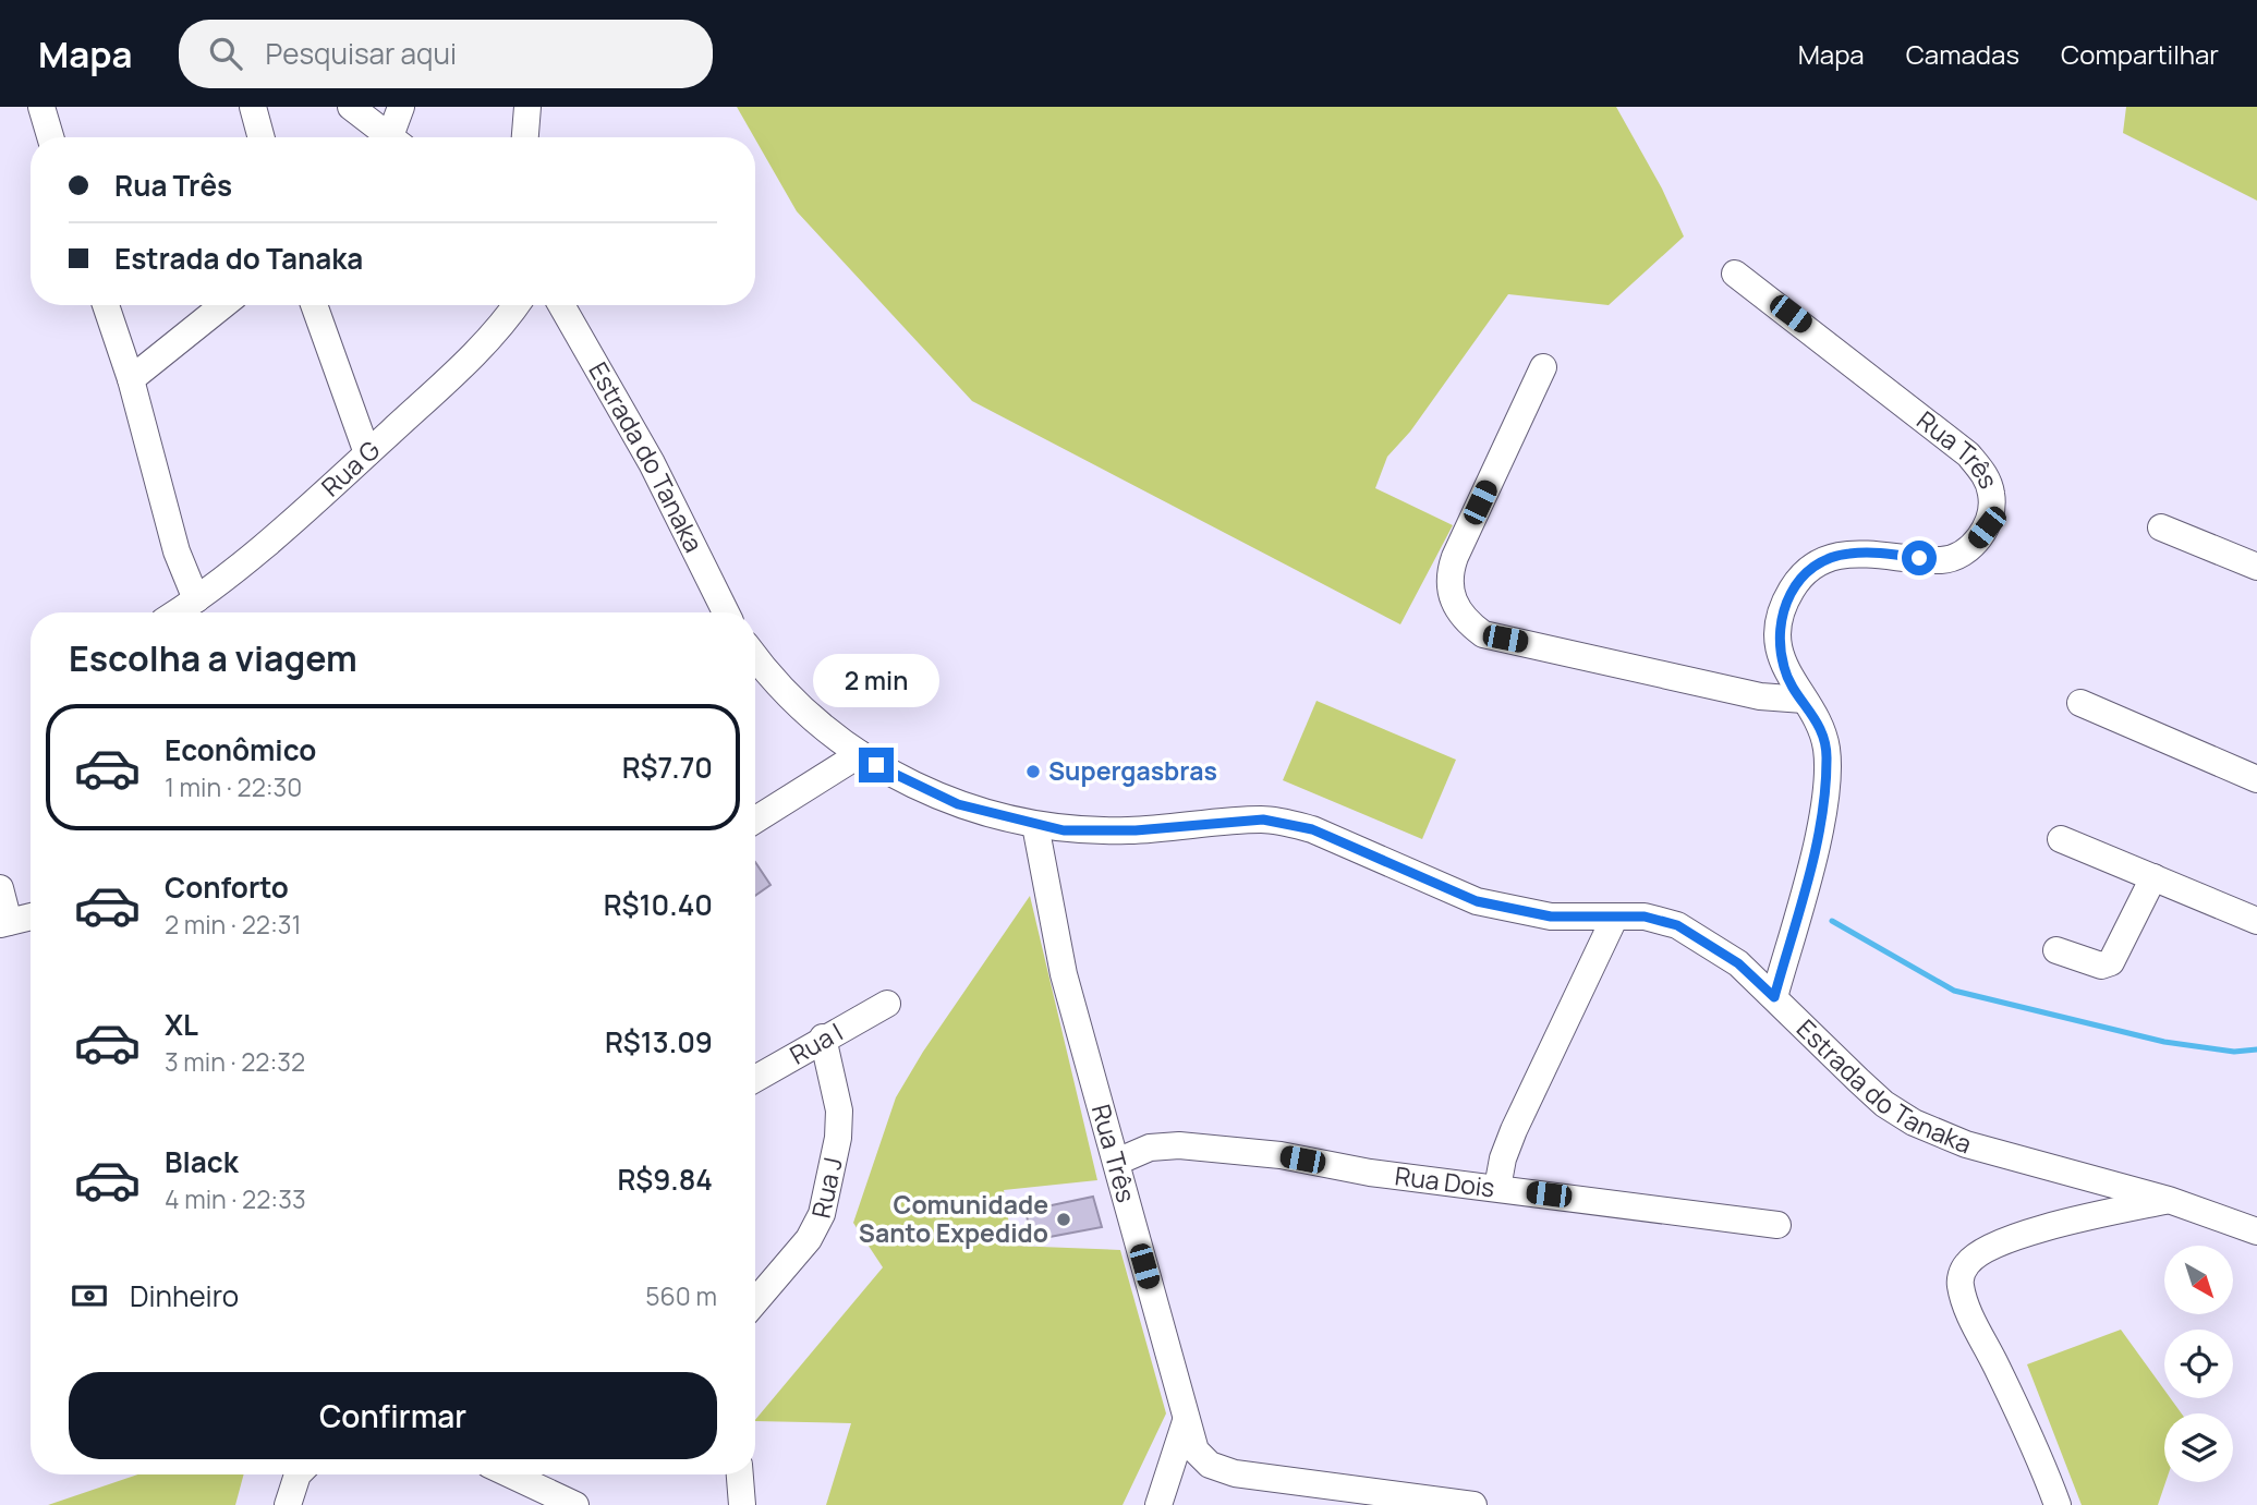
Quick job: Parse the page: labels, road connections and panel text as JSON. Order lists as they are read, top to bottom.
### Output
{
  "streets": {
    "street": [
      "Rua Três",
      "Estrada do Tanaka",
      "Rua G",
      "Rua I",
      "Rua Dois",
      "Rua J"
    ]
  },
  "crossings": [
    ["Rua Três", "Estrada do Tanaka"],
    ["Rua Três", "Rua Dois"],
    ["Rua I", "Rua J"]
  ],
  "places": ["Supergasbras", "Comunidade Santo Expedido"],
  "north": "bottom right",
  "page": {
    "header": "Mapa",
    "search": "Pesquisar aqui",
    "nav": ["Mapa", "Camadas", "Compartilhar"],
    "banner": ["Rua Três", "Estrada do Tanaka"],
    "heading": "Escolha a viagem",
    "bubble": "2 min",
    "list": [
      {
        "name": "Econômico",
        "note": "1 min · 22:30",
        "value": "R$7.70"
      },
      {
        "name": "Conforto",
        "note": "2 min · 22:31",
        "value": "R$10.40"
      },
      {
        "name": "XL",
        "note": "3 min · 22:32",
        "value": "R$13.09"
      },
      {
        "name": "Black",
        "note": "4 min · 22:33",
        "value": "R$9.84"
      }
    ],
    "pay": ["Dinheiro", "560 m"],
    "buttons": "Confirmar"
  }
}
